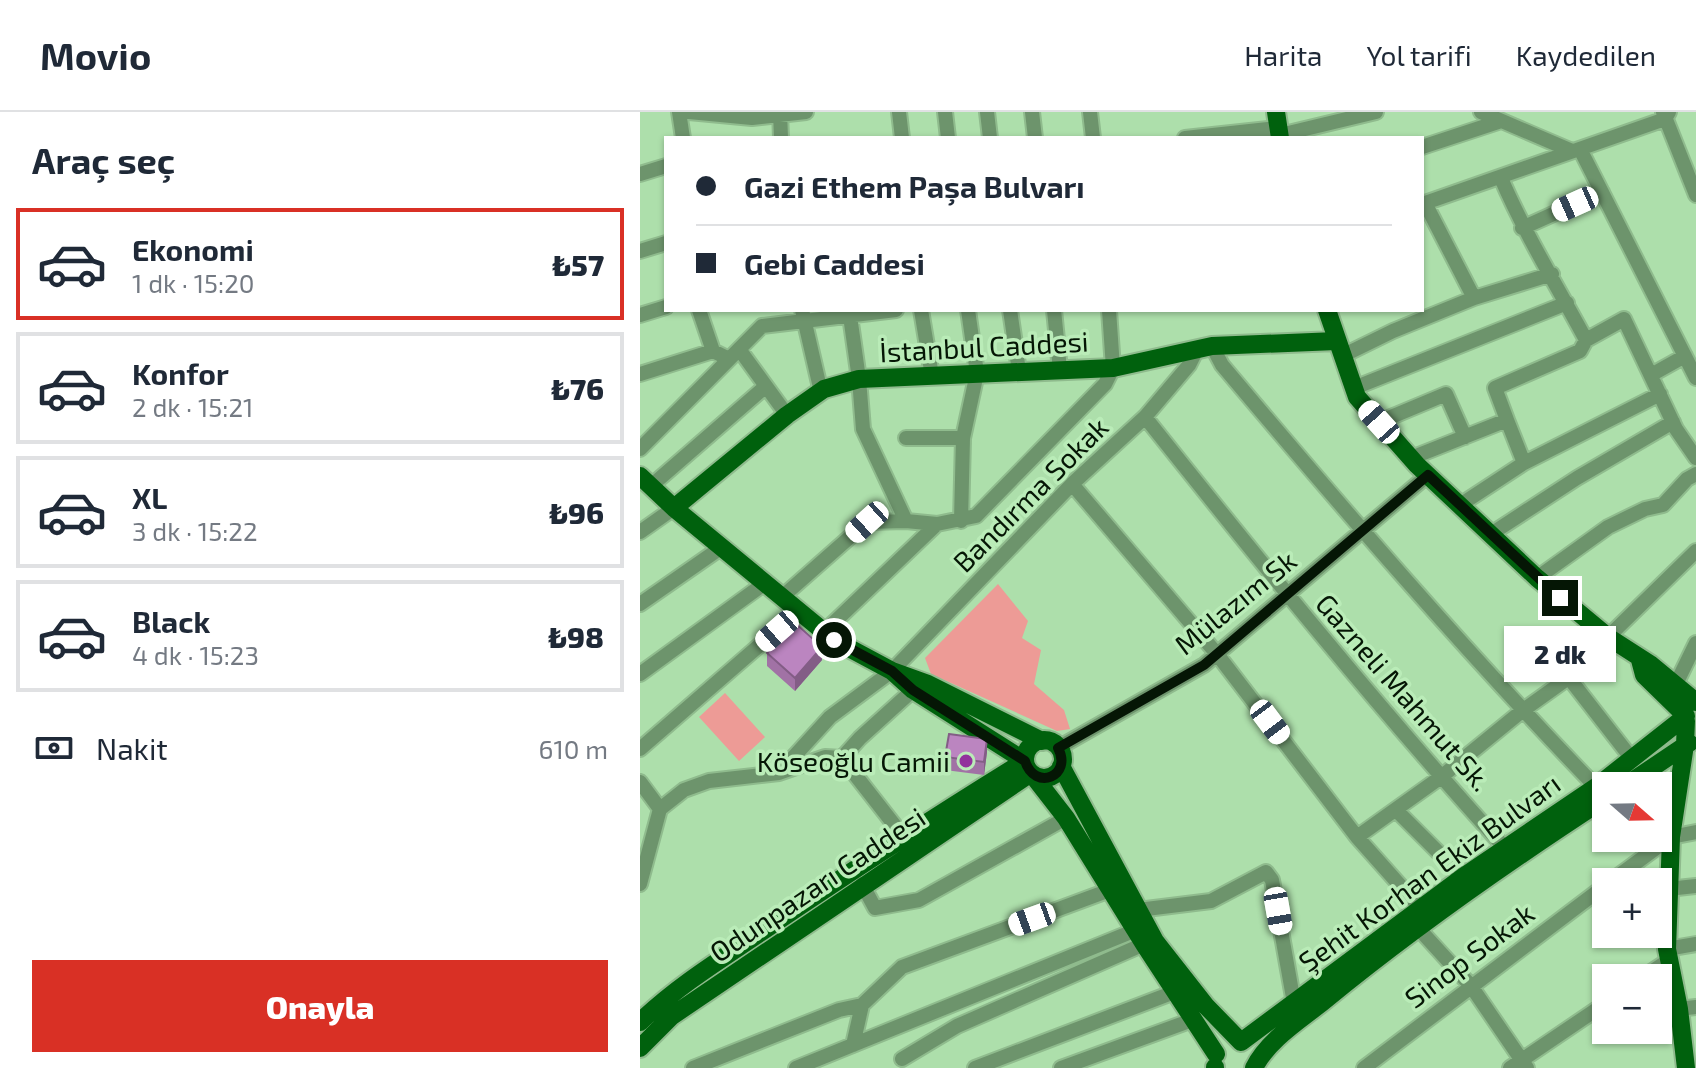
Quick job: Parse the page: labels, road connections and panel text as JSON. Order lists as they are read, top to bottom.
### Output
{
  "streets": {
    "main road": ["İstanbul Caddesi", "Şehit Korhan Ekiz Bulvarı", "Odunpazarı Caddesi"],
    "street": [
      "Bandırma Sokak",
      "Mülazım Sk",
      "Gazneli Mahmut Sk.",
      "Sinop Sokak"
    ]
  },
  "crossings": [
    ["İstanbul Caddesi", "Bandırma Sokak"],
    ["Bandırma Sokak", "Gazneli Mahmut Sk."],
    ["Mülazım Sk", "Gazneli Mahmut Sk."],
    ["Gazneli Mahmut Sk.", "Şehit Korhan Ekiz Bulvarı"]
  ],
  "places": ["Köseoğlu Camii"],
  "north": "right",
  "page": {
    "header": "Movio",
    "nav": ["Harita", "Yol tarifi", "Kaydedilen"],
    "heading": "Araç seç",
    "banner": ["Gazi Ethem Paşa Bulvarı", "Gebi Caddesi"],
    "list": [
      {
        "name": "Ekonomi",
        "note": "1 dk · 15:20",
        "value": "₺57"
      },
      {
        "name": "Konfor",
        "note": "2 dk · 15:21",
        "value": "₺76"
      },
      {
        "name": "XL",
        "note": "3 dk · 15:22",
        "value": "₺96"
      },
      {
        "name": "Black",
        "note": "4 dk · 15:23",
        "value": "₺98"
      }
    ],
    "bubble": "2 dk",
    "pay": ["Nakit", "610 m"],
    "map_buttons": ["+", "−"],
    "buttons": "Onayla"
  }
}
